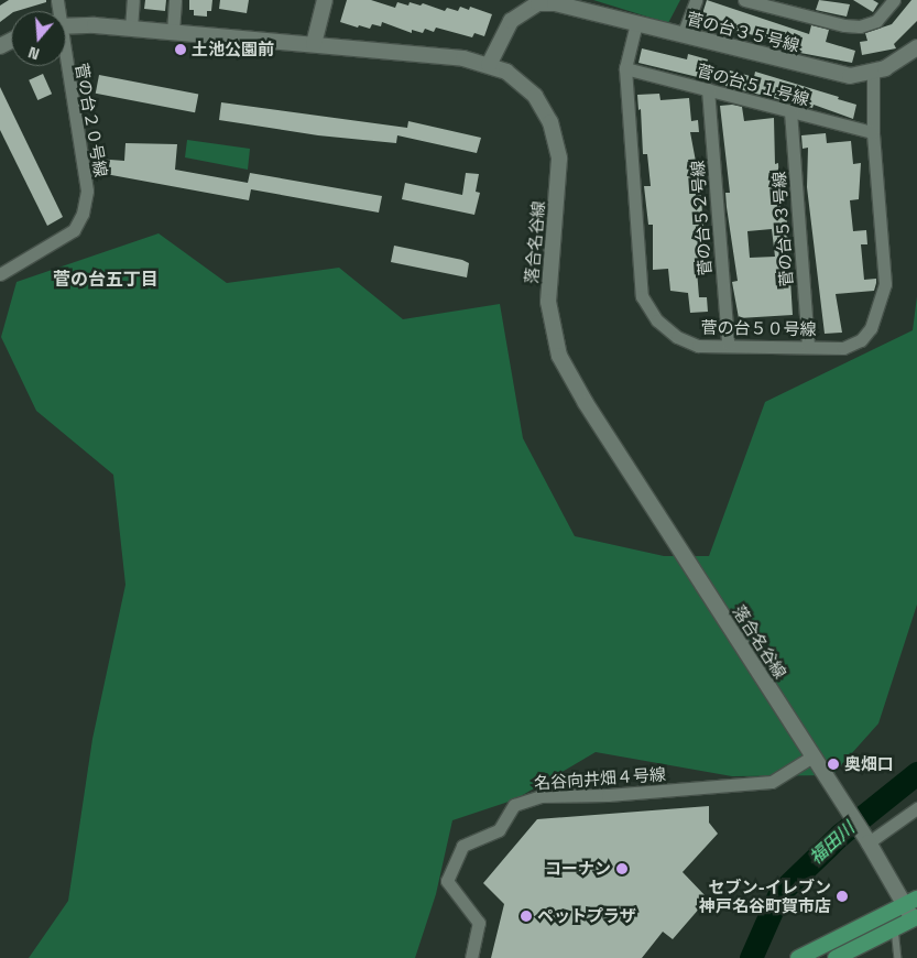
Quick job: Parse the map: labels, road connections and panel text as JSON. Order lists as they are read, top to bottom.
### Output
{
  "streets": {
    "street": [
      "菅の台３５号線",
      "菅の台５１号線",
      "菅の台２０号線",
      "菅の台５２号線",
      "菅の台５３号線",
      "落合名谷線",
      "菅の台５０号線",
      "名谷向井畑４号線"
    ]
  },
  "crossings": [
    ["菅の台３５号線", "落合名谷線"],
    ["菅の台３５号線", "菅の台５０号線"],
    ["菅の台５１号線", "菅の台５２号線"],
    ["菅の台５１号線", "菅の台５３号線"],
    ["菅の台５１号線", "菅の台５０号線"],
    ["菅の台５２号線", "菅の台５０号線"],
    ["菅の台５３号線", "菅の台５０号線"],
    ["落合名谷線", "名谷向井畑４号線"]
  ],
  "districts": ["菅の台五丁目"],
  "water": ["福田川"],
  "places": [
    "土池公園前",
    "奥畑口",
    "コーナン",
    "セブン-イレブン 神戸名谷町賀市店",
    "ペットプラザ"
  ],
  "north": "bottom"
}
